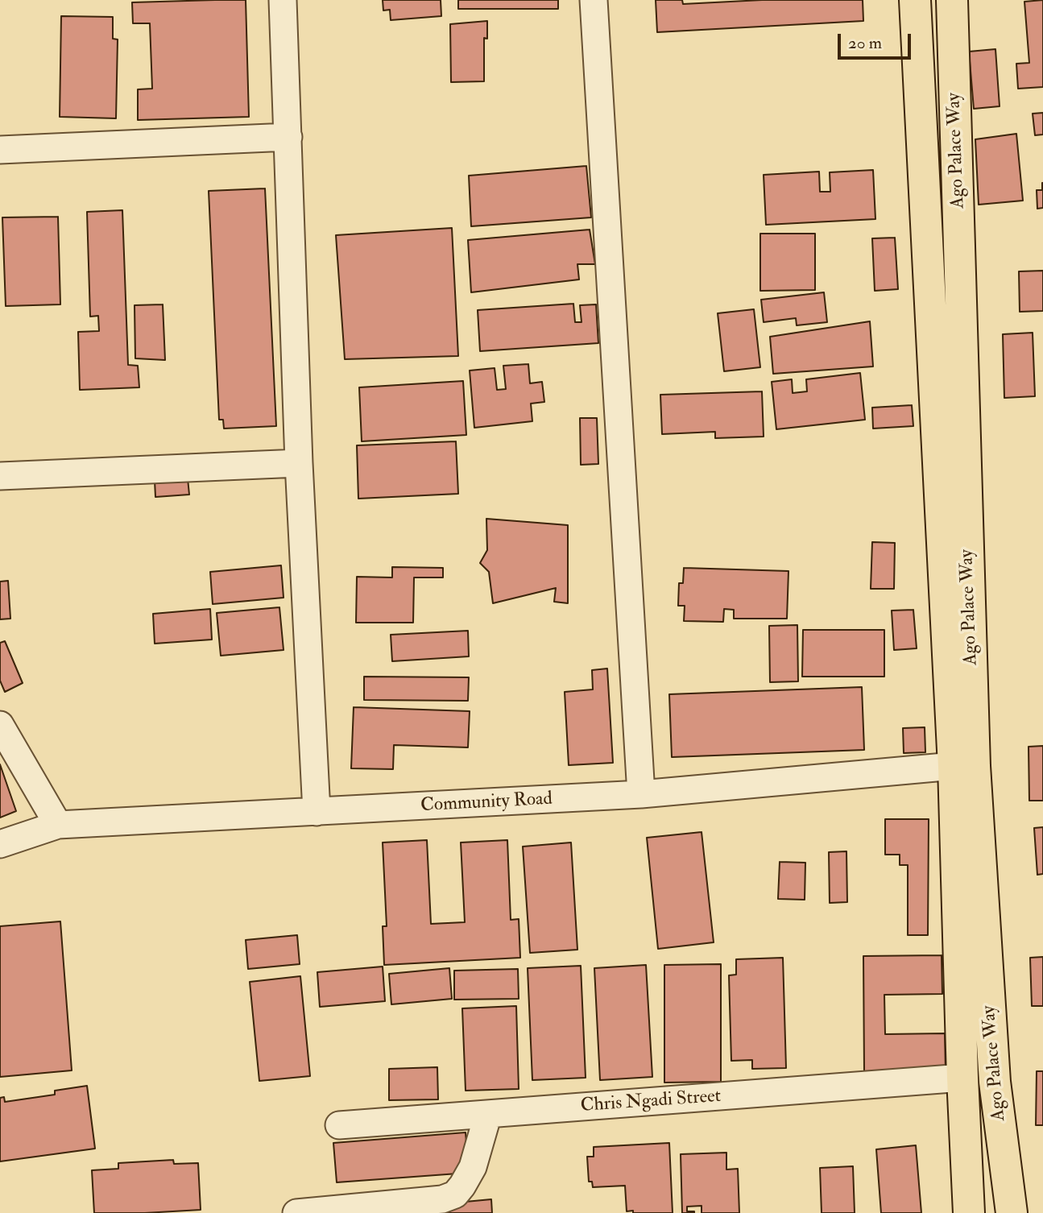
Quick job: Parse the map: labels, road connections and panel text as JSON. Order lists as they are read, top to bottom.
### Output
{
  "streets": {
    "main road": ["Ago Palace Way"],
    "street": ["Community Road", "Chris Ngadi Street"]
  },
  "crossings": [
    ["Ago Palace Way", "Community Road"],
    ["Ago Palace Way", "Chris Ngadi Street"]
  ],
  "scale_bar": "20 m"
}
